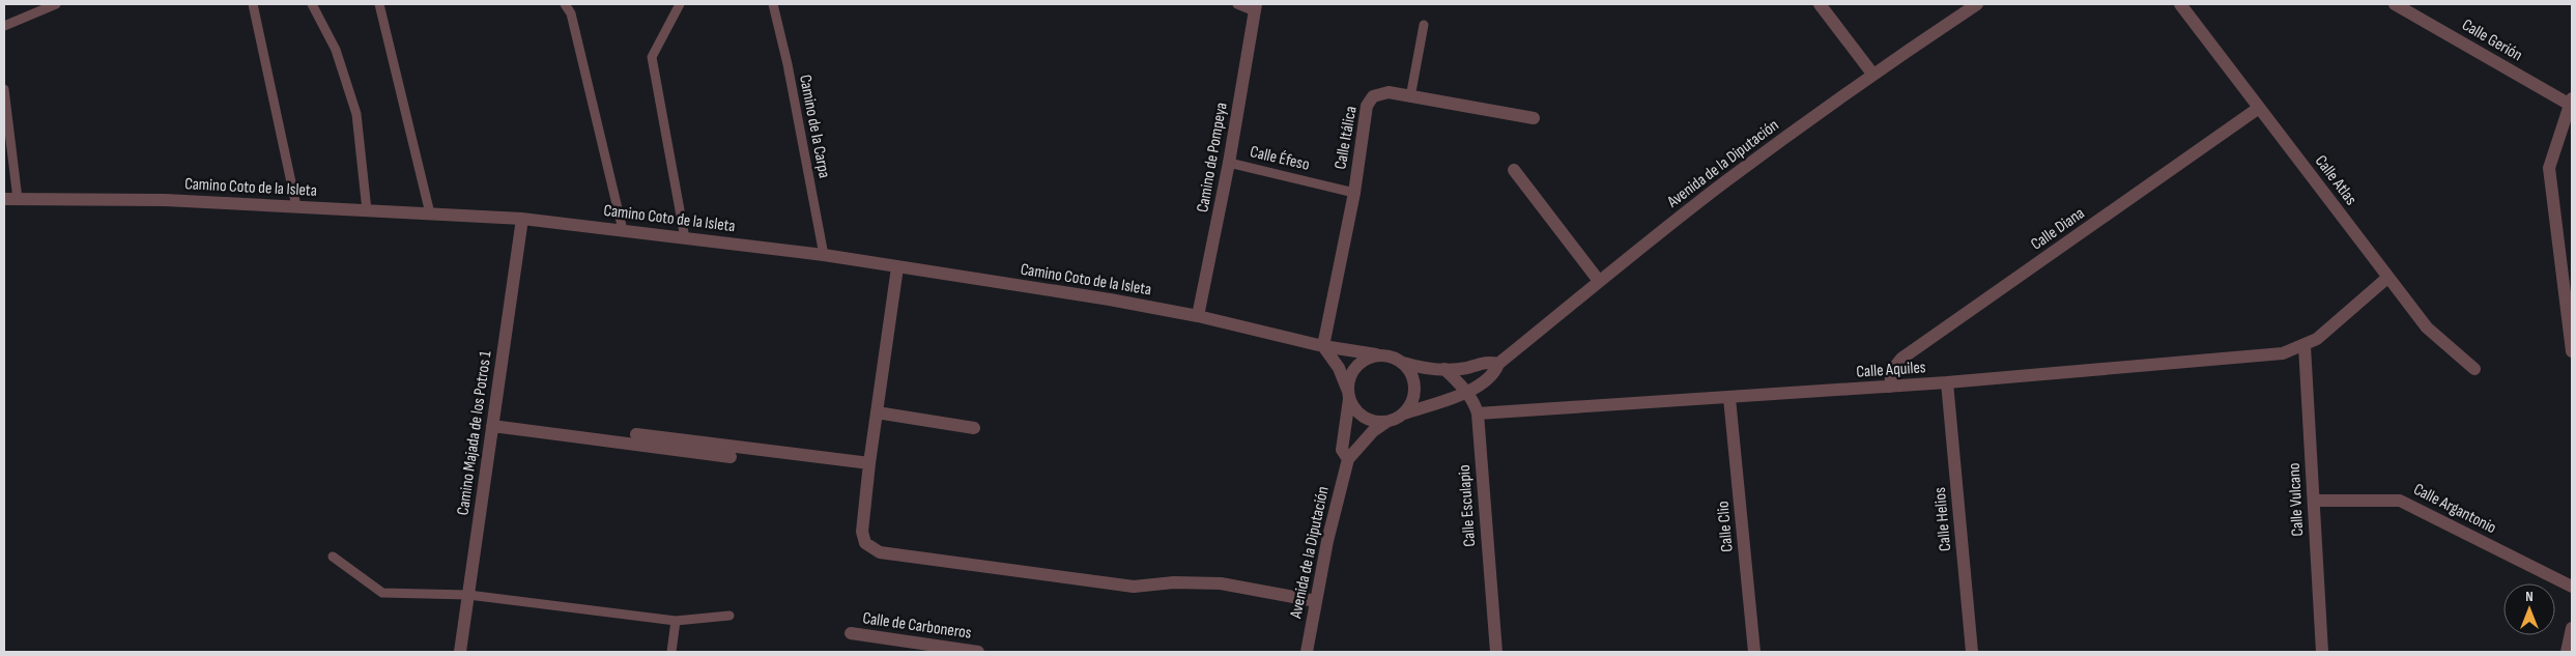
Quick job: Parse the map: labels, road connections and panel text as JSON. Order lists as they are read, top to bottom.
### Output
{
  "streets": {
    "street": [
      "Calle Gerión",
      "Calle Itálica",
      "Camino de Pompeya",
      "Avenida de la Diputación",
      "Calle Atlas",
      "Camino Coto de la Isleta",
      "Calle Diana",
      "Calle Aquiles",
      "Camino Majada de los Potros 1",
      "Calle Vulcano",
      "Calle Esculapio",
      "Calle Argantonio",
      "Calle Helios",
      "Calle Clio",
      "Calle de Carboneros"
    ],
    "lane": ["Camino de la Carpa", "Calle Éfeso"]
  },
  "crossings": [
    ["Camino de la Carpa", "Camino Coto de la Isleta"],
    ["Calle Itálica", "Calle Éfeso"],
    ["Calle Itálica", "Camino Coto de la Isleta"],
    ["Camino de Pompeya", "Calle Éfeso"],
    ["Camino de Pompeya", "Camino Coto de la Isleta"],
    ["Avenida de la Diputación", "Camino Coto de la Isleta"],
    ["Avenida de la Diputación", "Calle Esculapio"],
    ["Calle Atlas", "Calle Diana"],
    ["Calle Atlas", "Calle Aquiles"],
    ["Camino Coto de la Isleta", "Camino Majada de los Potros 1"],
    ["Calle Diana", "Calle Aquiles"],
    ["Calle Aquiles", "Calle Vulcano"],
    ["Calle Aquiles", "Calle Esculapio"],
    ["Calle Aquiles", "Calle Helios"],
    ["Calle Aquiles", "Calle Clio"],
    ["Calle Vulcano", "Calle Argantonio"]
  ],
  "north": "top"
}
